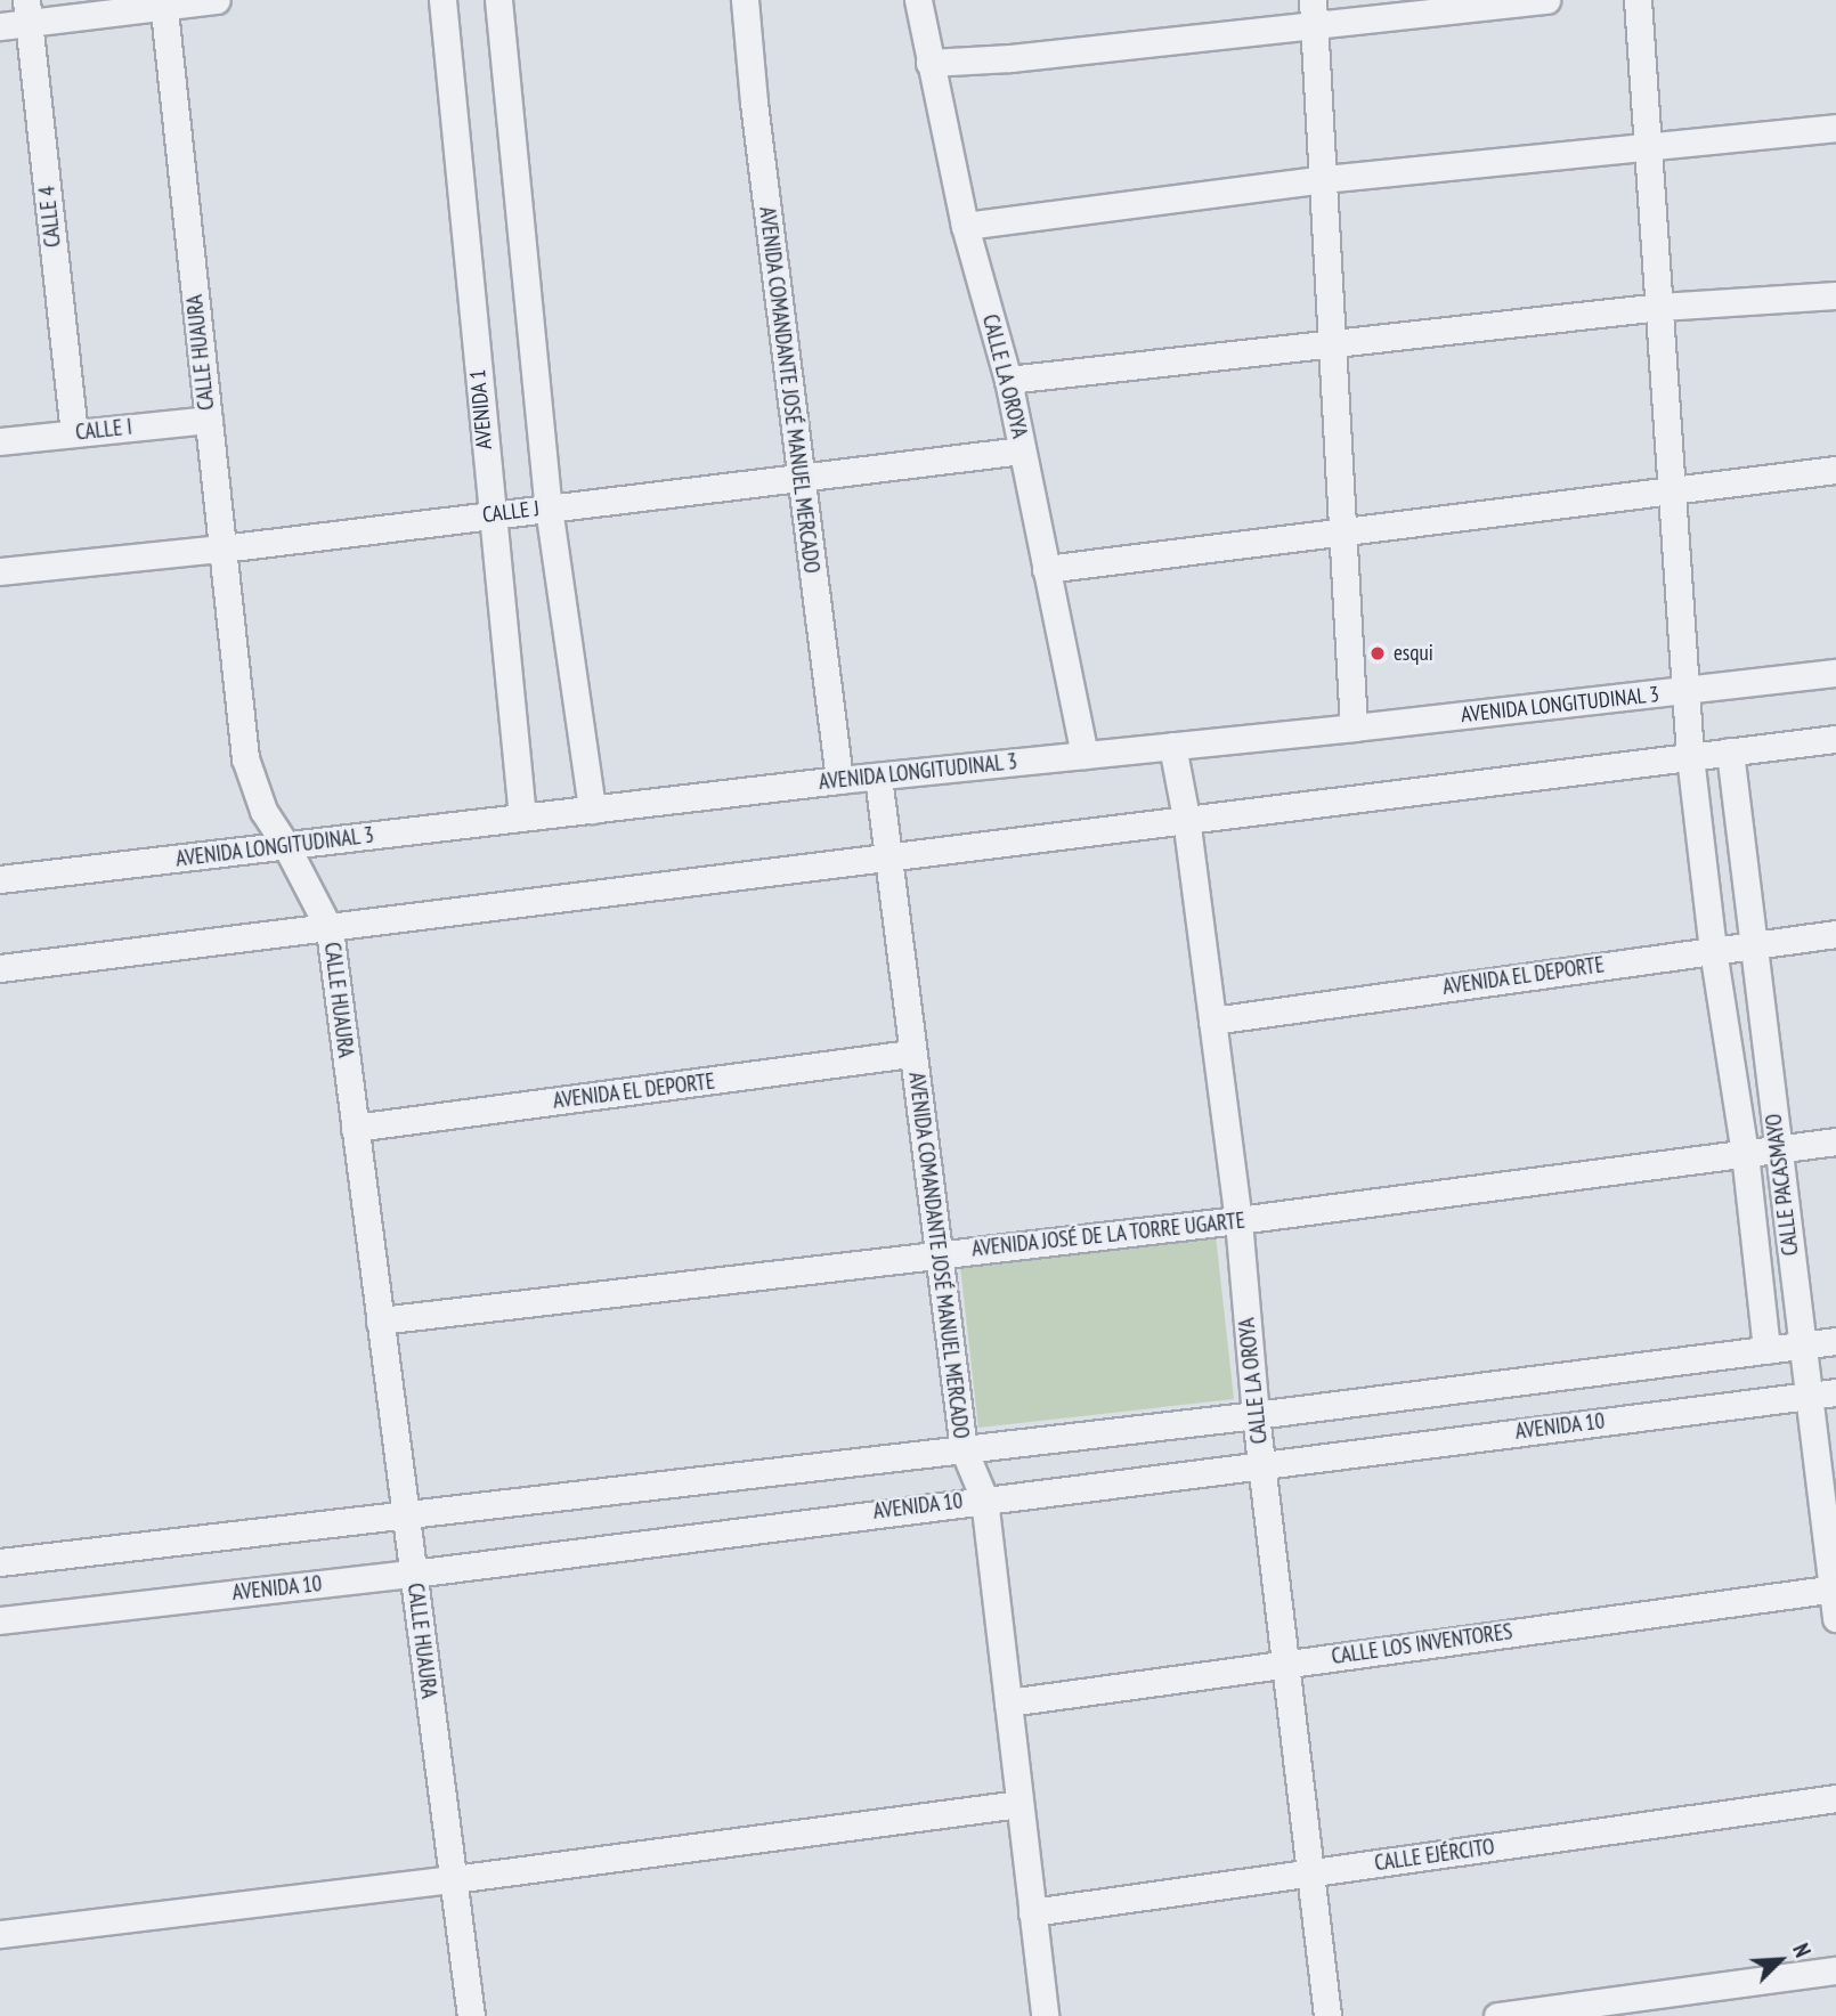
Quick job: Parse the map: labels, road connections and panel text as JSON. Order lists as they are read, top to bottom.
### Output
{
  "streets": {
    "street": [
      "CALLE 4",
      "CALLE HUAURA",
      "CALLE LA OROYA",
      "AVENIDA COMANDANTE JOSÉ MANUEL MERCADO",
      "AVENIDA 1",
      "CALLE I",
      "CALLE J",
      "AVENIDA LONGITUDINAL 3",
      "AVENIDA EL DEPORTE",
      "CALLE PACASMAYO",
      "AVENIDA JOSÉ DE LA TORRE UGARTE",
      "AVENIDA 10",
      "CALLE LOS INVENTORES",
      "CALLE EJÉRCITO"
    ]
  },
  "crossings": [
    ["CALLE 4", "CALLE I"],
    ["CALLE HUAURA", "CALLE I"],
    ["CALLE HUAURA", "CALLE J"],
    ["CALLE HUAURA", "AVENIDA LONGITUDINAL 3"],
    ["CALLE HUAURA", "AVENIDA EL DEPORTE"],
    ["CALLE HUAURA", "AVENIDA JOSÉ DE LA TORRE UGARTE"],
    ["CALLE HUAURA", "AVENIDA 10"],
    ["CALLE LA OROYA", "CALLE J"],
    ["CALLE LA OROYA", "AVENIDA LONGITUDINAL 3"],
    ["CALLE LA OROYA", "AVENIDA EL DEPORTE"],
    ["CALLE LA OROYA", "AVENIDA JOSÉ DE LA TORRE UGARTE"],
    ["CALLE LA OROYA", "AVENIDA 10"],
    ["CALLE LA OROYA", "CALLE LOS INVENTORES"],
    ["CALLE LA OROYA", "CALLE EJÉRCITO"],
    ["AVENIDA COMANDANTE JOSÉ MANUEL MERCADO", "CALLE J"],
    ["AVENIDA COMANDANTE JOSÉ MANUEL MERCADO", "AVENIDA LONGITUDINAL 3"],
    ["AVENIDA COMANDANTE JOSÉ MANUEL MERCADO", "AVENIDA EL DEPORTE"],
    ["AVENIDA COMANDANTE JOSÉ MANUEL MERCADO", "AVENIDA JOSÉ DE LA TORRE UGARTE"],
    ["AVENIDA COMANDANTE JOSÉ MANUEL MERCADO", "AVENIDA 10"],
    ["AVENIDA COMANDANTE JOSÉ MANUEL MERCADO", "CALLE LOS INVENTORES"],
    ["AVENIDA COMANDANTE JOSÉ MANUEL MERCADO", "CALLE EJÉRCITO"],
    ["AVENIDA 1", "CALLE J"],
    ["AVENIDA 1", "AVENIDA LONGITUDINAL 3"],
    ["AVENIDA EL DEPORTE", "CALLE PACASMAYO"],
    ["CALLE PACASMAYO", "AVENIDA JOSÉ DE LA TORRE UGARTE"],
    ["CALLE PACASMAYO", "AVENIDA 10"],
    ["CALLE PACASMAYO", "CALLE LOS INVENTORES"]
  ],
  "places": ["esqui"],
  "north": "top right"
}
